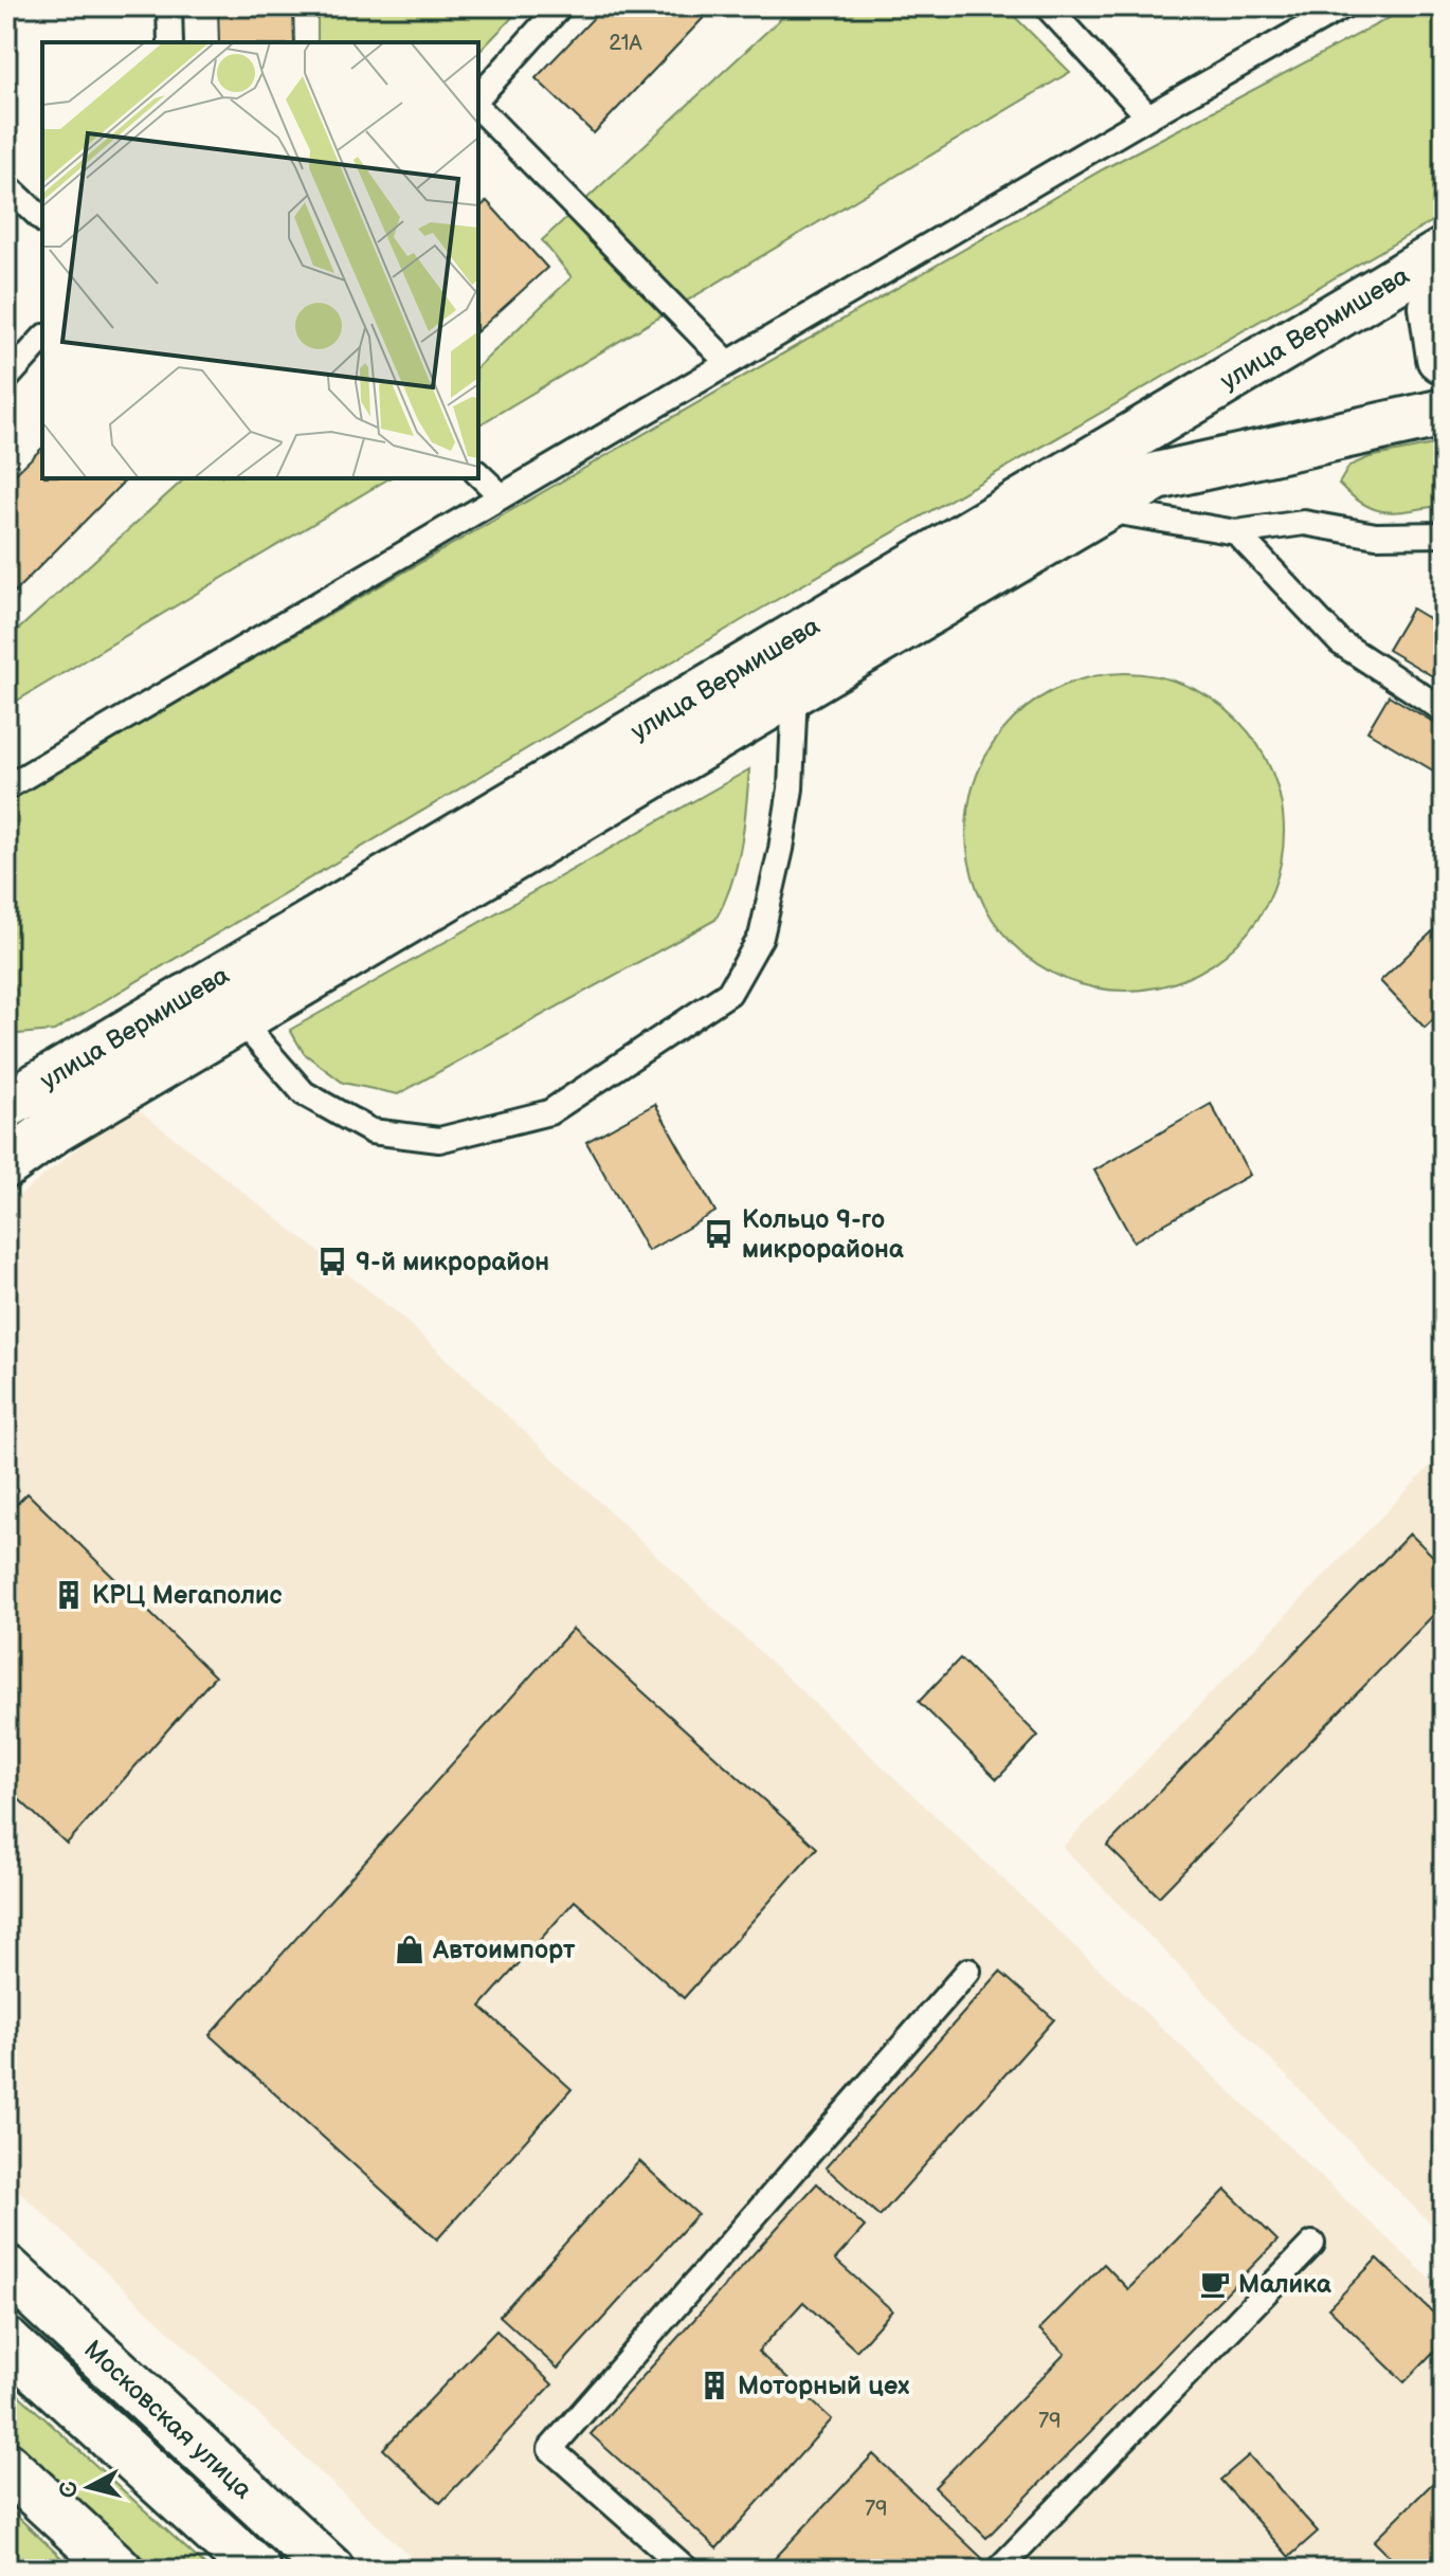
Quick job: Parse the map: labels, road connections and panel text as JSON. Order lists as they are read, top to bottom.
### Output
{
  "streets": {
    "main road": ["улица Вермишева", "Московская улица"]
  },
  "places": {
    "bus stop": ["Кольцо 9-го микрорайона", "9-й микрорайон"],
    "building": ["КРЦ Мегаполис", "Моторный цех"],
    "shop": ["Автоимпорт"],
    "cafe": ["Малика"]
  },
  "house_numbers": ["21А", "79", "79"],
  "north": "left"
}
